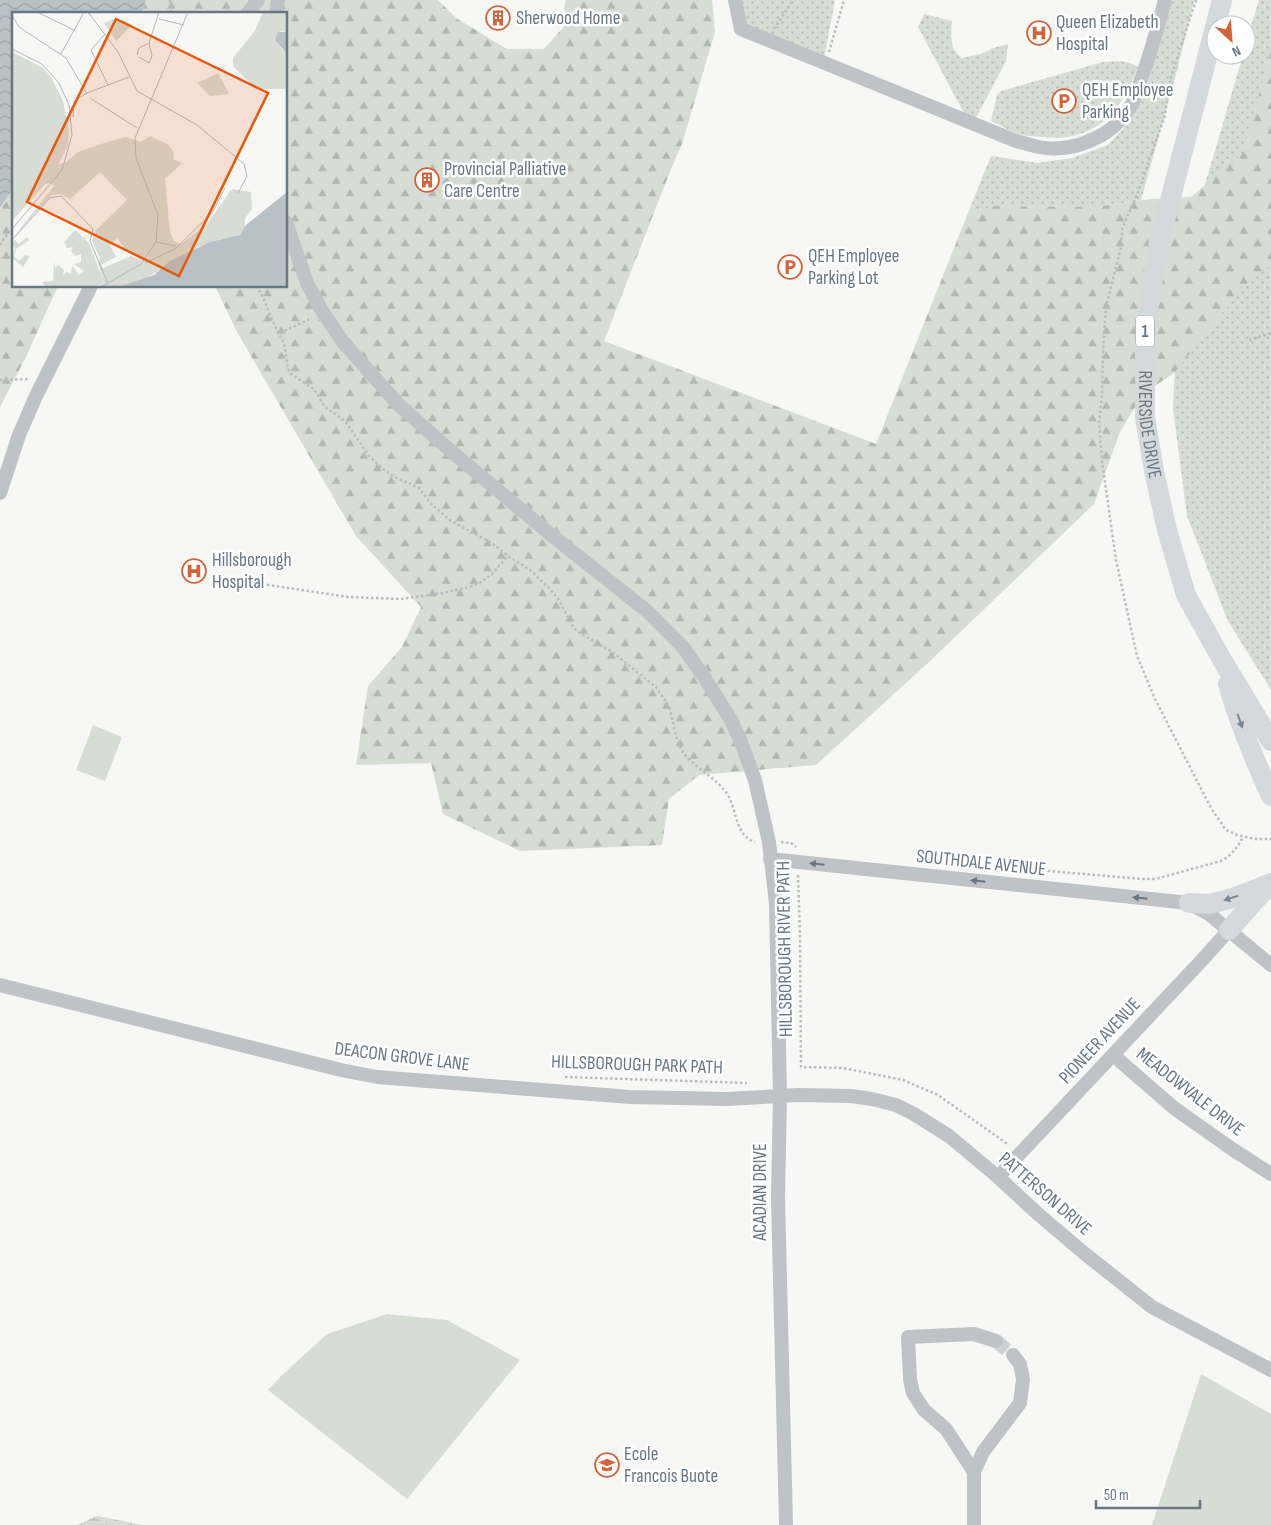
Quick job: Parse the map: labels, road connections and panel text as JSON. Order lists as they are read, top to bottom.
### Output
{
  "streets": {
    "highway": ["1", "RIVERSIDE DRIVE"],
    "street": [
      "SOUTHDALE AVENUE",
      "PIONEER AVENUE",
      "DEACON GROVE LANE",
      "MEADOWVALE DRIVE",
      "ACADIAN DRIVE",
      "PATTERSON DRIVE"
    ],
    "path": ["HILLSBOROUGH RIVER PATH", "HILLSBOROUGH PARK PATH"]
  },
  "crossings": [
    ["SOUTHDALE AVENUE", "ACADIAN DRIVE"],
    ["HILLSBOROUGH RIVER PATH", "ACADIAN DRIVE"],
    ["PIONEER AVENUE", "MEADOWVALE DRIVE"],
    ["PIONEER AVENUE", "PATTERSON DRIVE"],
    ["DEACON GROVE LANE", "ACADIAN DRIVE"],
    ["DEACON GROVE LANE", "PATTERSON DRIVE"],
    ["ACADIAN DRIVE", "PATTERSON DRIVE"]
  ],
  "one_way": ["SOUTHDALE AVENUE"],
  "places": {
    "building": ["Sherwood Home", "Provincial Palliative Care Centre"],
    "hospital": ["Queen Elizabeth Hospital", "Hillsborough Hospital"],
    "parking": ["QEH Employee Parking", "QEH Employee Parking Lot"],
    "school or university": ["Ecole Francois Buote"]
  },
  "scale_bar": "50 m",
  "north": "bottom right"
}
